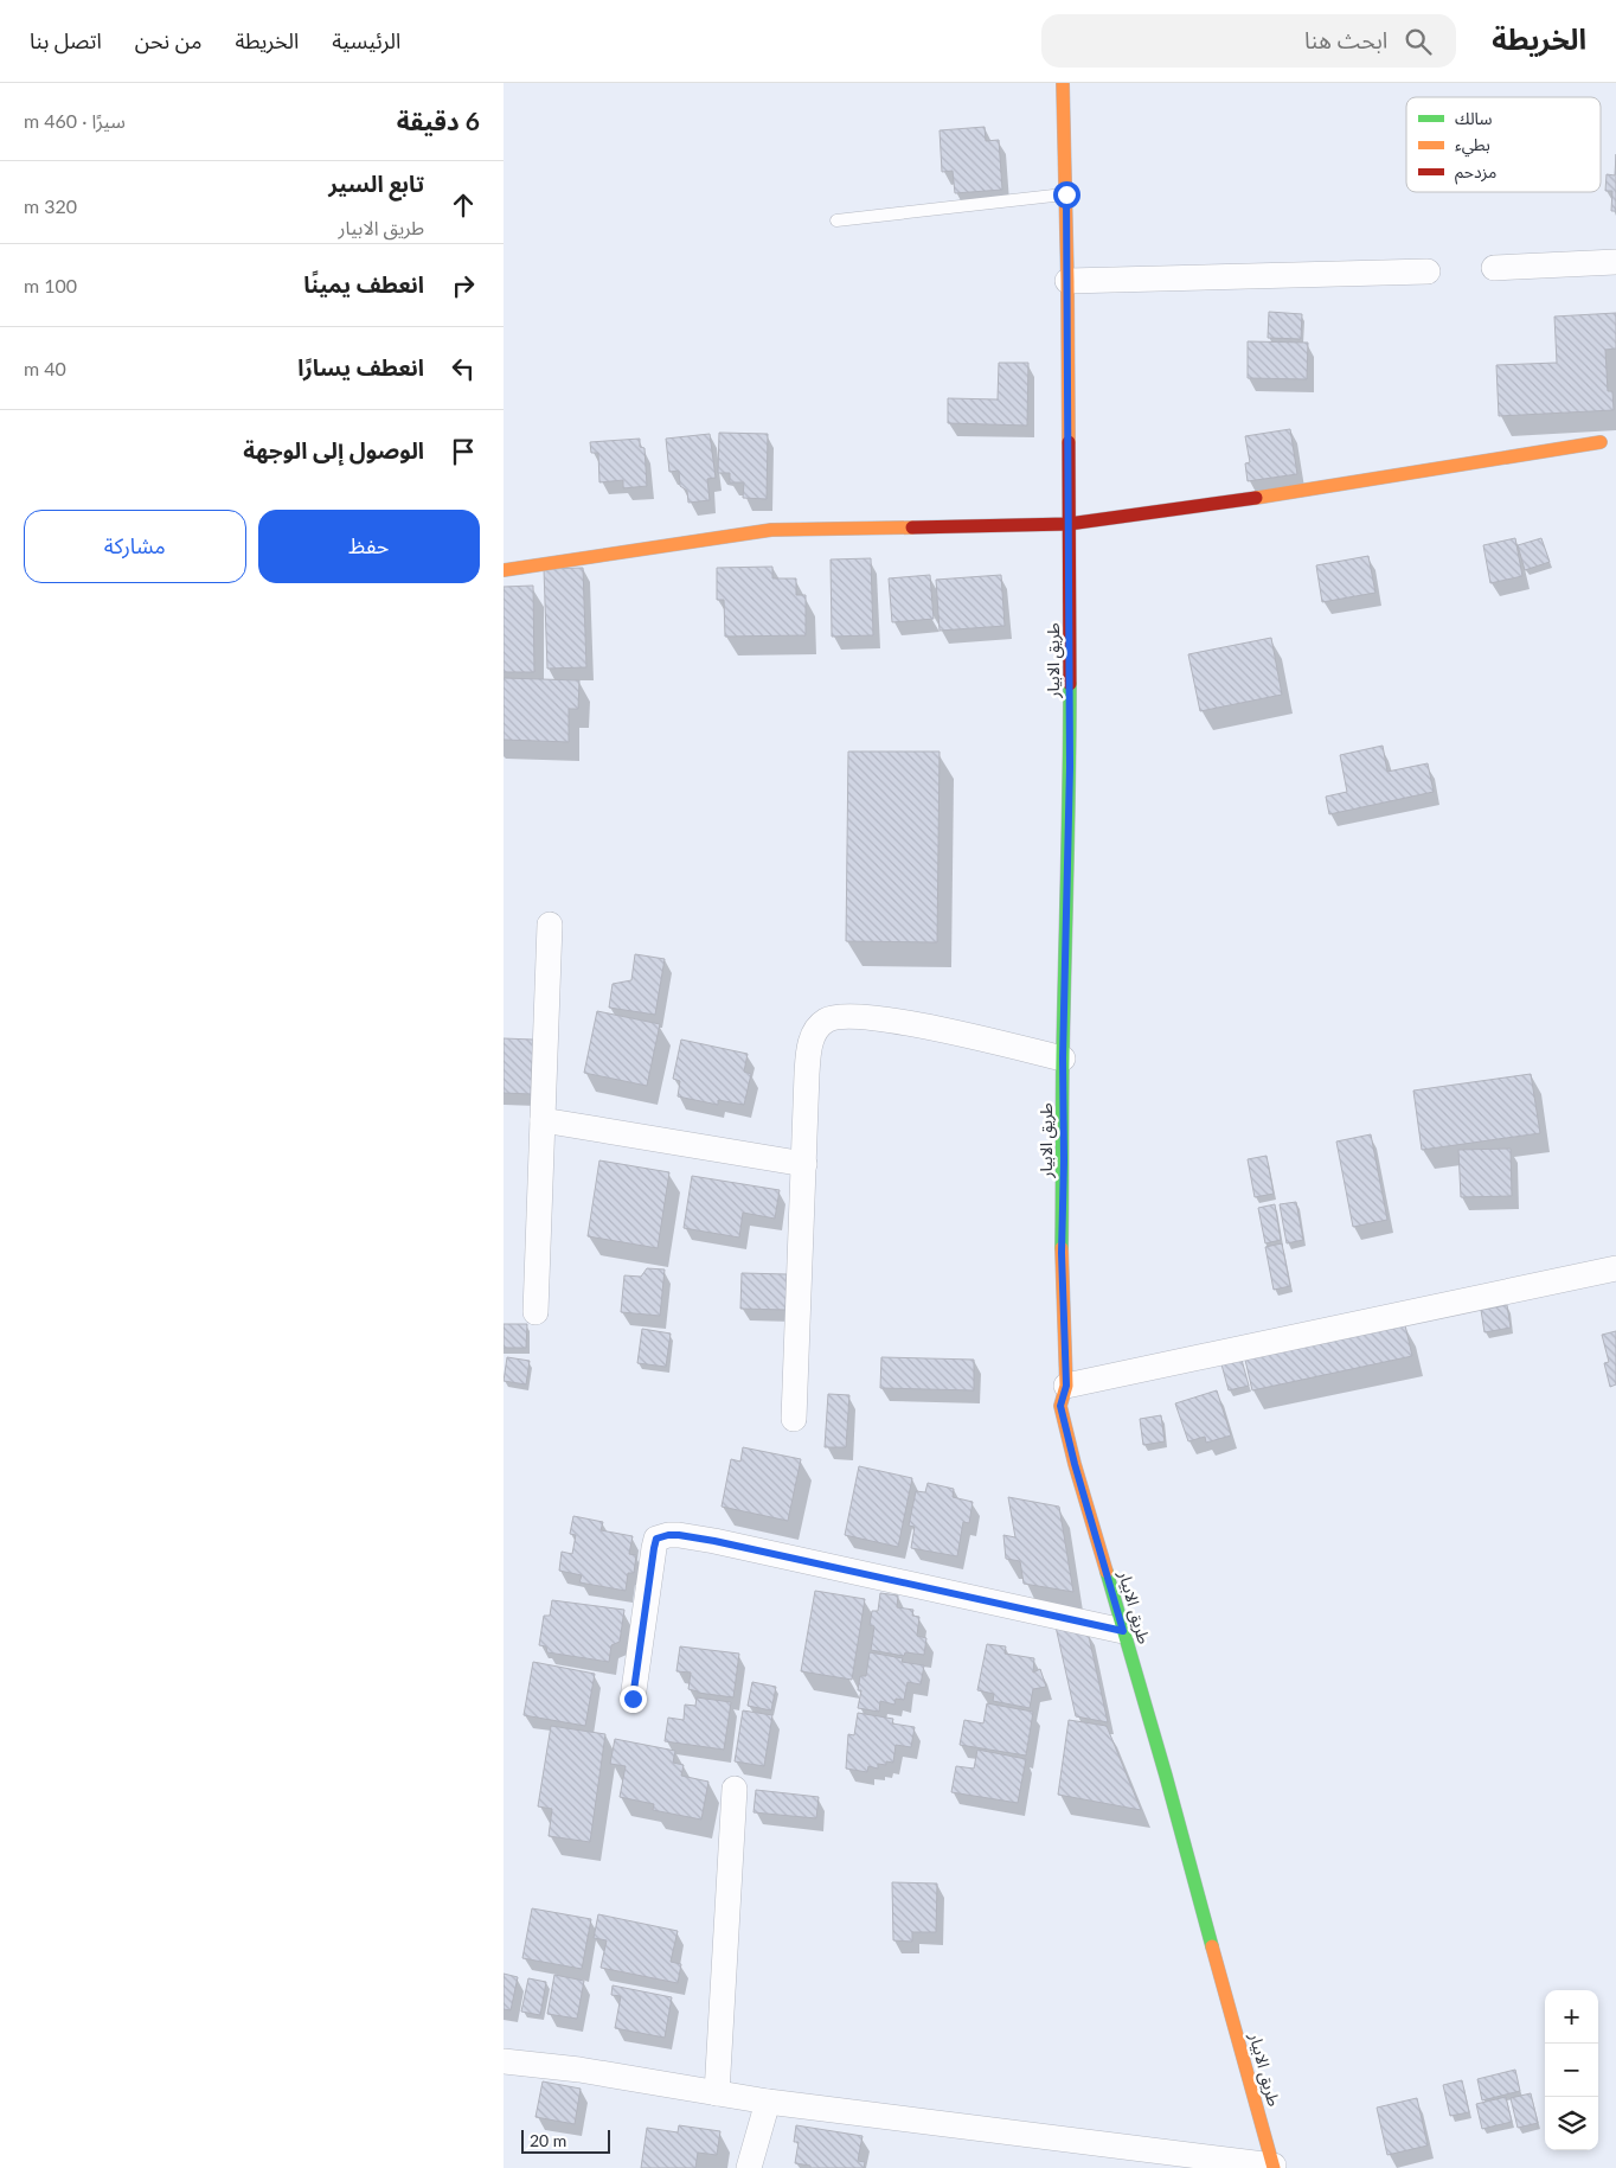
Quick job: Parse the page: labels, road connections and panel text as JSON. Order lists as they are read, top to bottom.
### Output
{
  "streets": {
    "main road": ["طريق الابيار"]
  },
  "legend": ["سالك", "بطيء", "مزدحم"],
  "scale_bar": "20 m",
  "page": {
    "header": "الخريطة",
    "search": "ابحث هنا",
    "nav": [
      "الرئيسية",
      "الخريطة",
      "من نحن",
      "اتصل بنا"
    ],
    "heading": ["6 دقيقة", "سيرًا · 460 m"],
    "list": [
      ["تابع السير", "طريق الابيار", "320 m"],
      ["انعطف يمينًا", "100 m"],
      ["انعطف يسارًا", "40 m"],
      "الوصول إلى الوجهة"
    ],
    "buttons": ["حفظ", "مشاركة"],
    "map_buttons": ["+", "−"],
    "scale": "20 m"
  }
}
